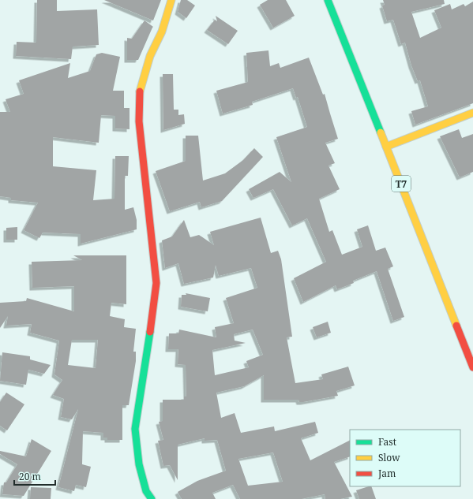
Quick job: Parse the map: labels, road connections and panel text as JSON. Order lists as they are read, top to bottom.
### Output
{
  "streets": {
    "main road": ["T7"]
  },
  "legend": ["Fast", "Slow", "Jam"],
  "scale_bar": "20 m"
}
